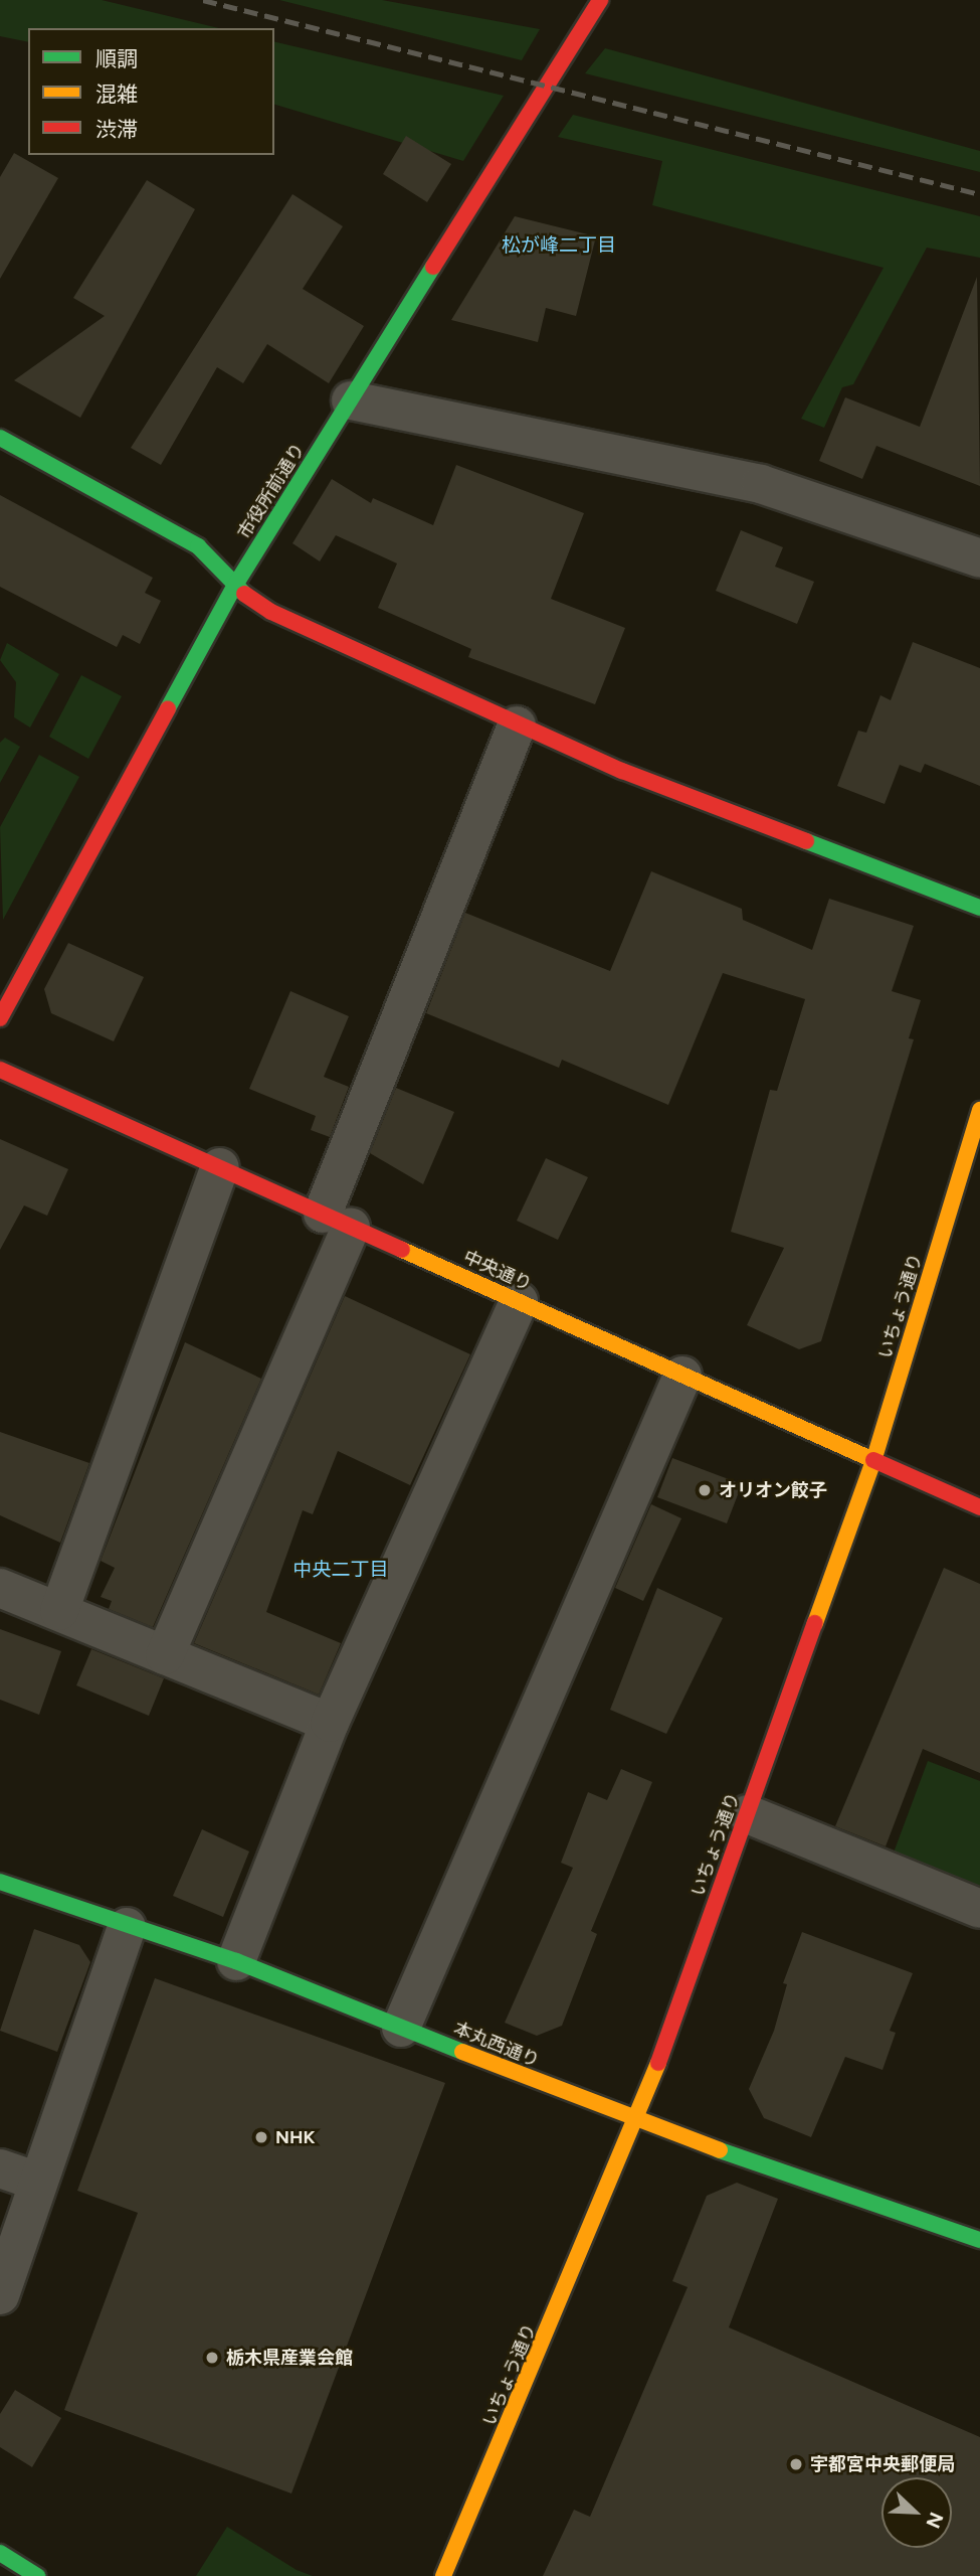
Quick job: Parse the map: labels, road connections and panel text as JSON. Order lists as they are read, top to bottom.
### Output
{
  "streets": {
    "street": [
      "市役所前通り",
      "中央通り",
      "いちょう通り",
      "本丸西通り"
    ]
  },
  "crossings": [
    ["中央通り", "いちょう通り"],
    ["いちょう通り", "本丸西通り"]
  ],
  "districts": ["松が峰二丁目", "中央二丁目"],
  "places": [
    "オリオン餃子",
    "NHK",
    "栃木県産業会館",
    "宇都宮中央郵便局"
  ],
  "legend": ["順調", "混雑", "渋滞"],
  "north": "bottom right"
}
